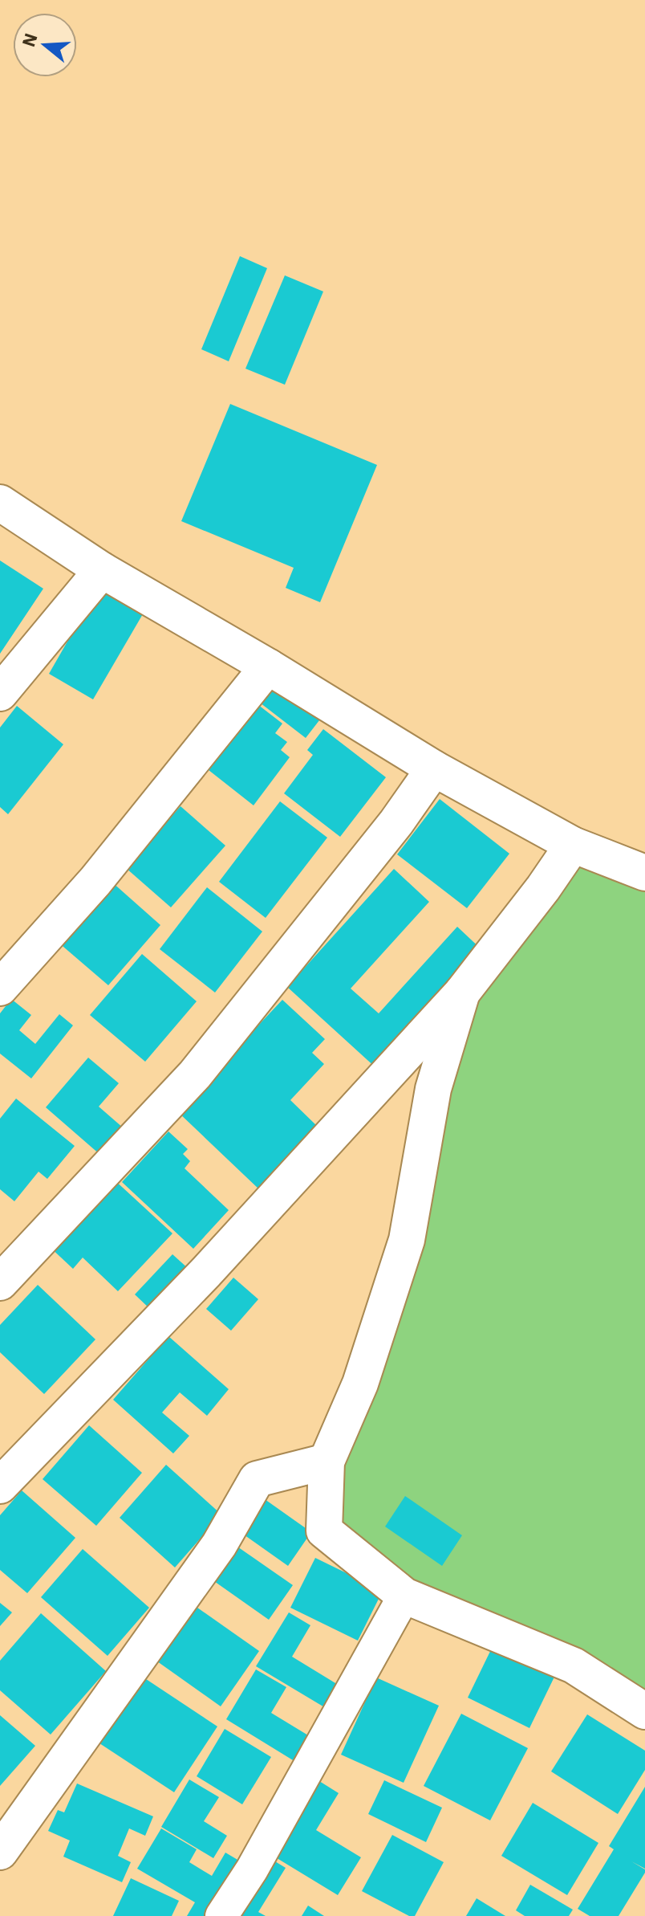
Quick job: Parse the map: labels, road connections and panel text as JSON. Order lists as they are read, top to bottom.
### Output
{
  "north": "left"
}
